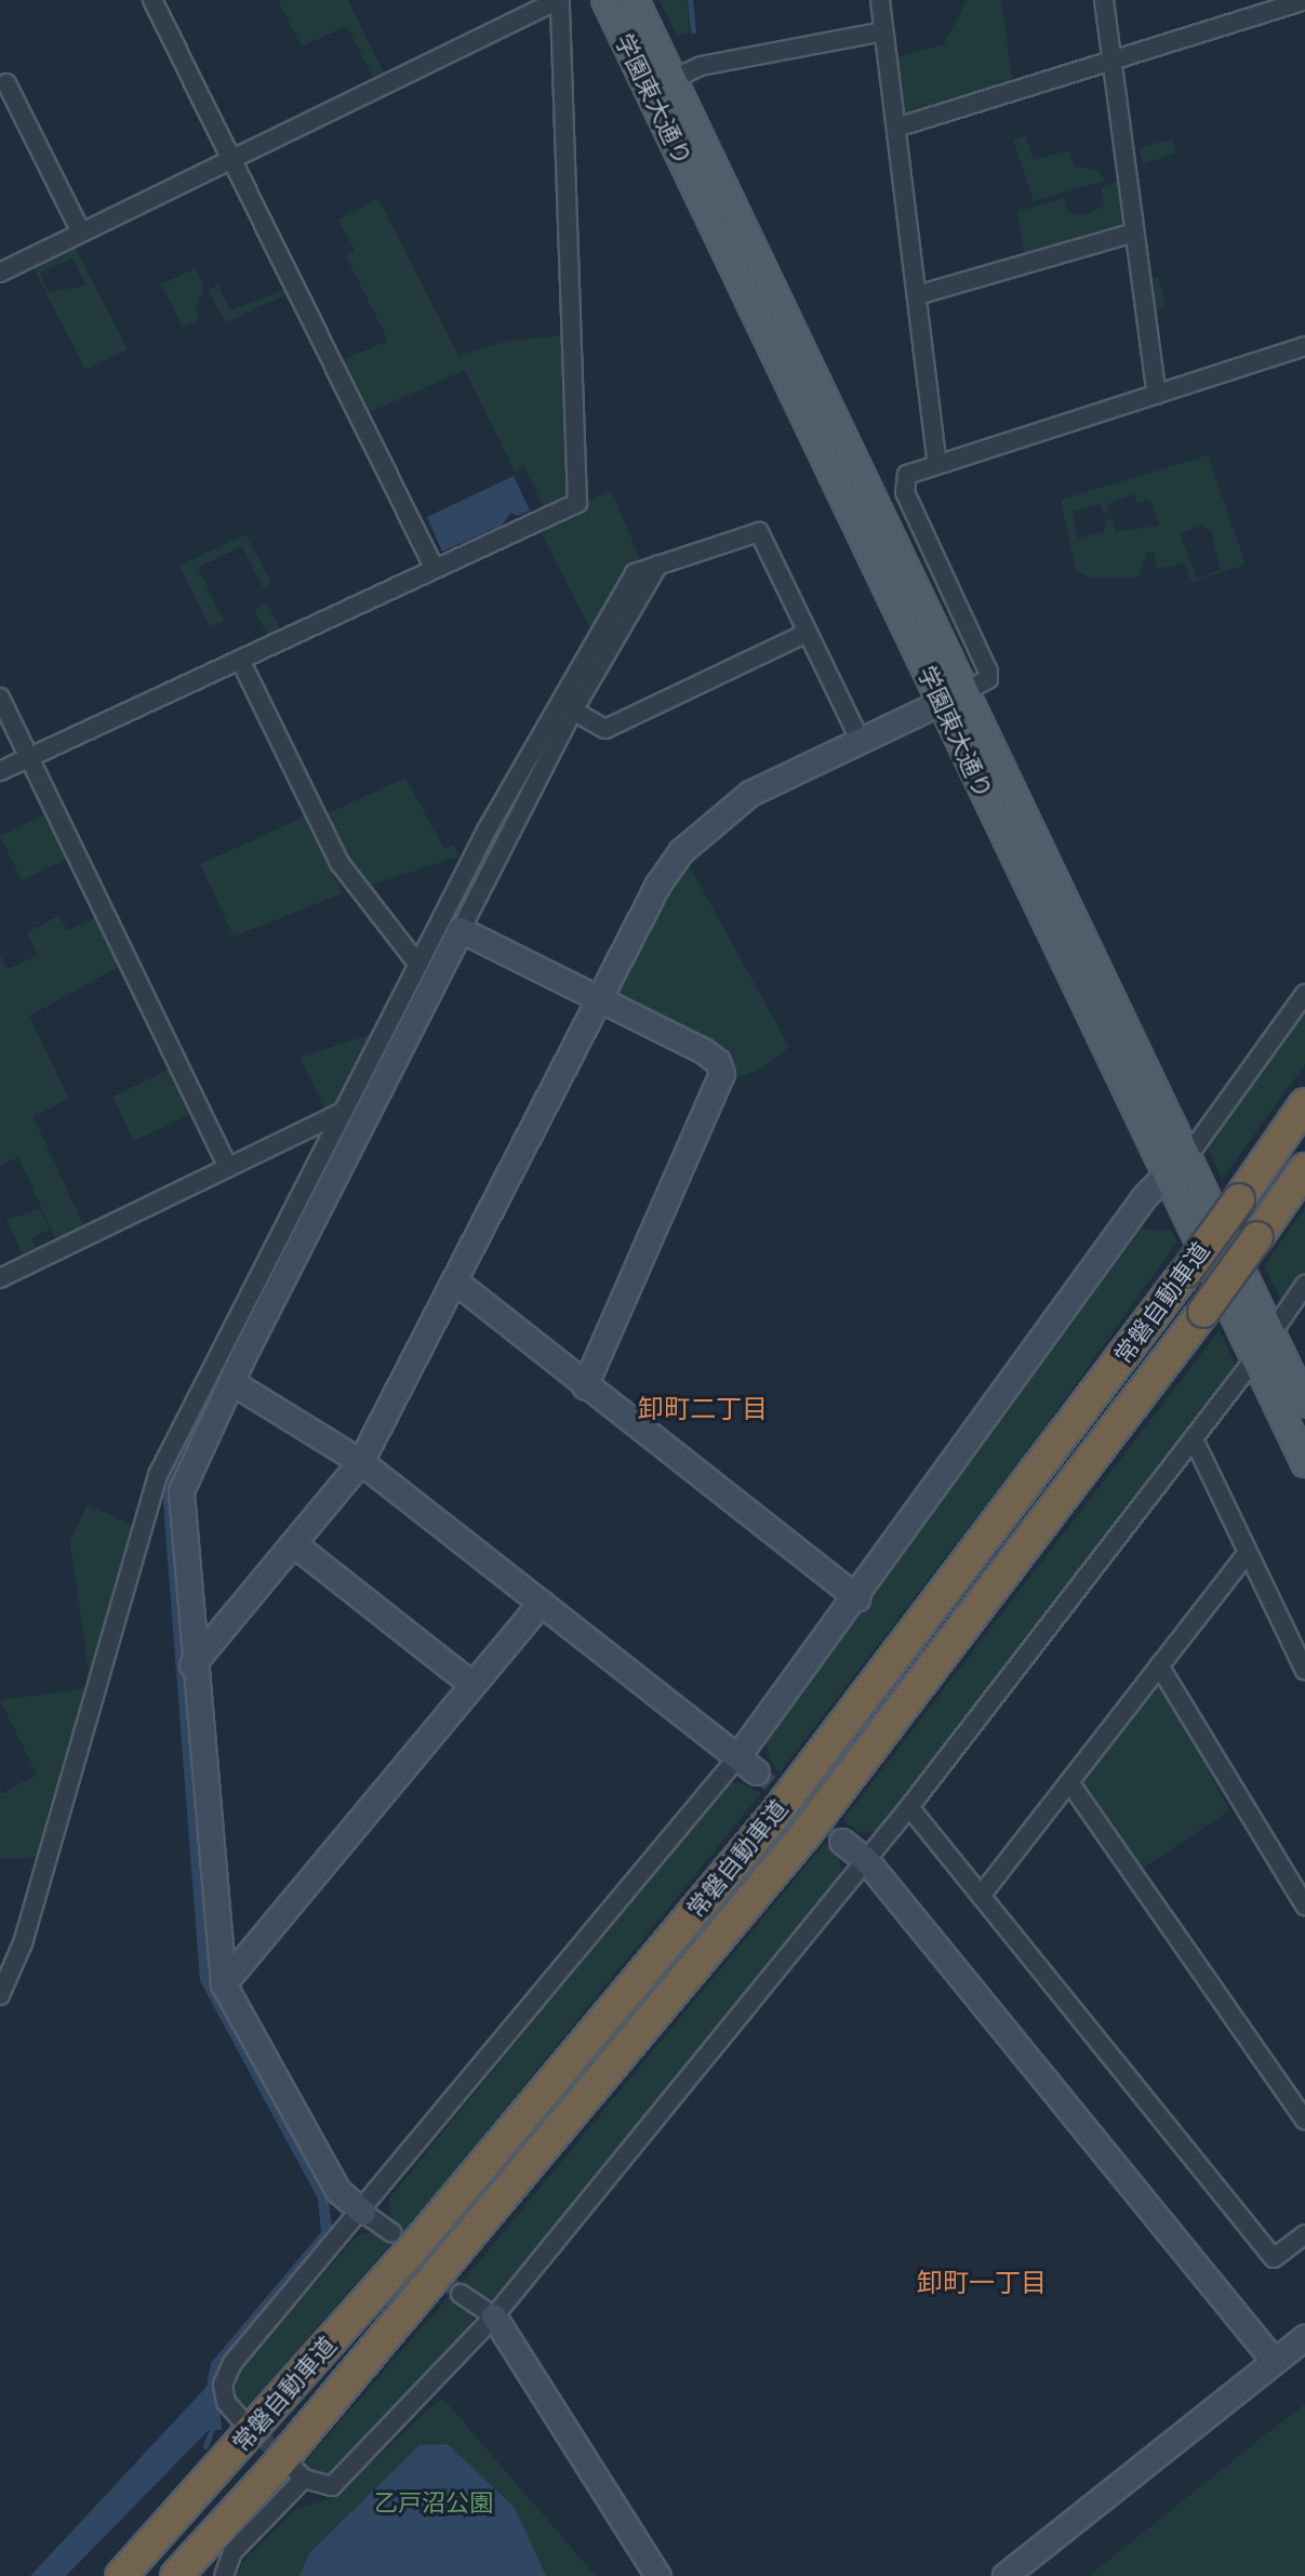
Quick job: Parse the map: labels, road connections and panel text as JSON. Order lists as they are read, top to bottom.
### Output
{
  "streets": {
    "highway": ["常磐自動車道"],
    "main road": ["学園東大通り"]
  },
  "districts": ["卸町二丁目", "卸町一丁目"],
  "parks": ["乙戸沼公園"]
}
